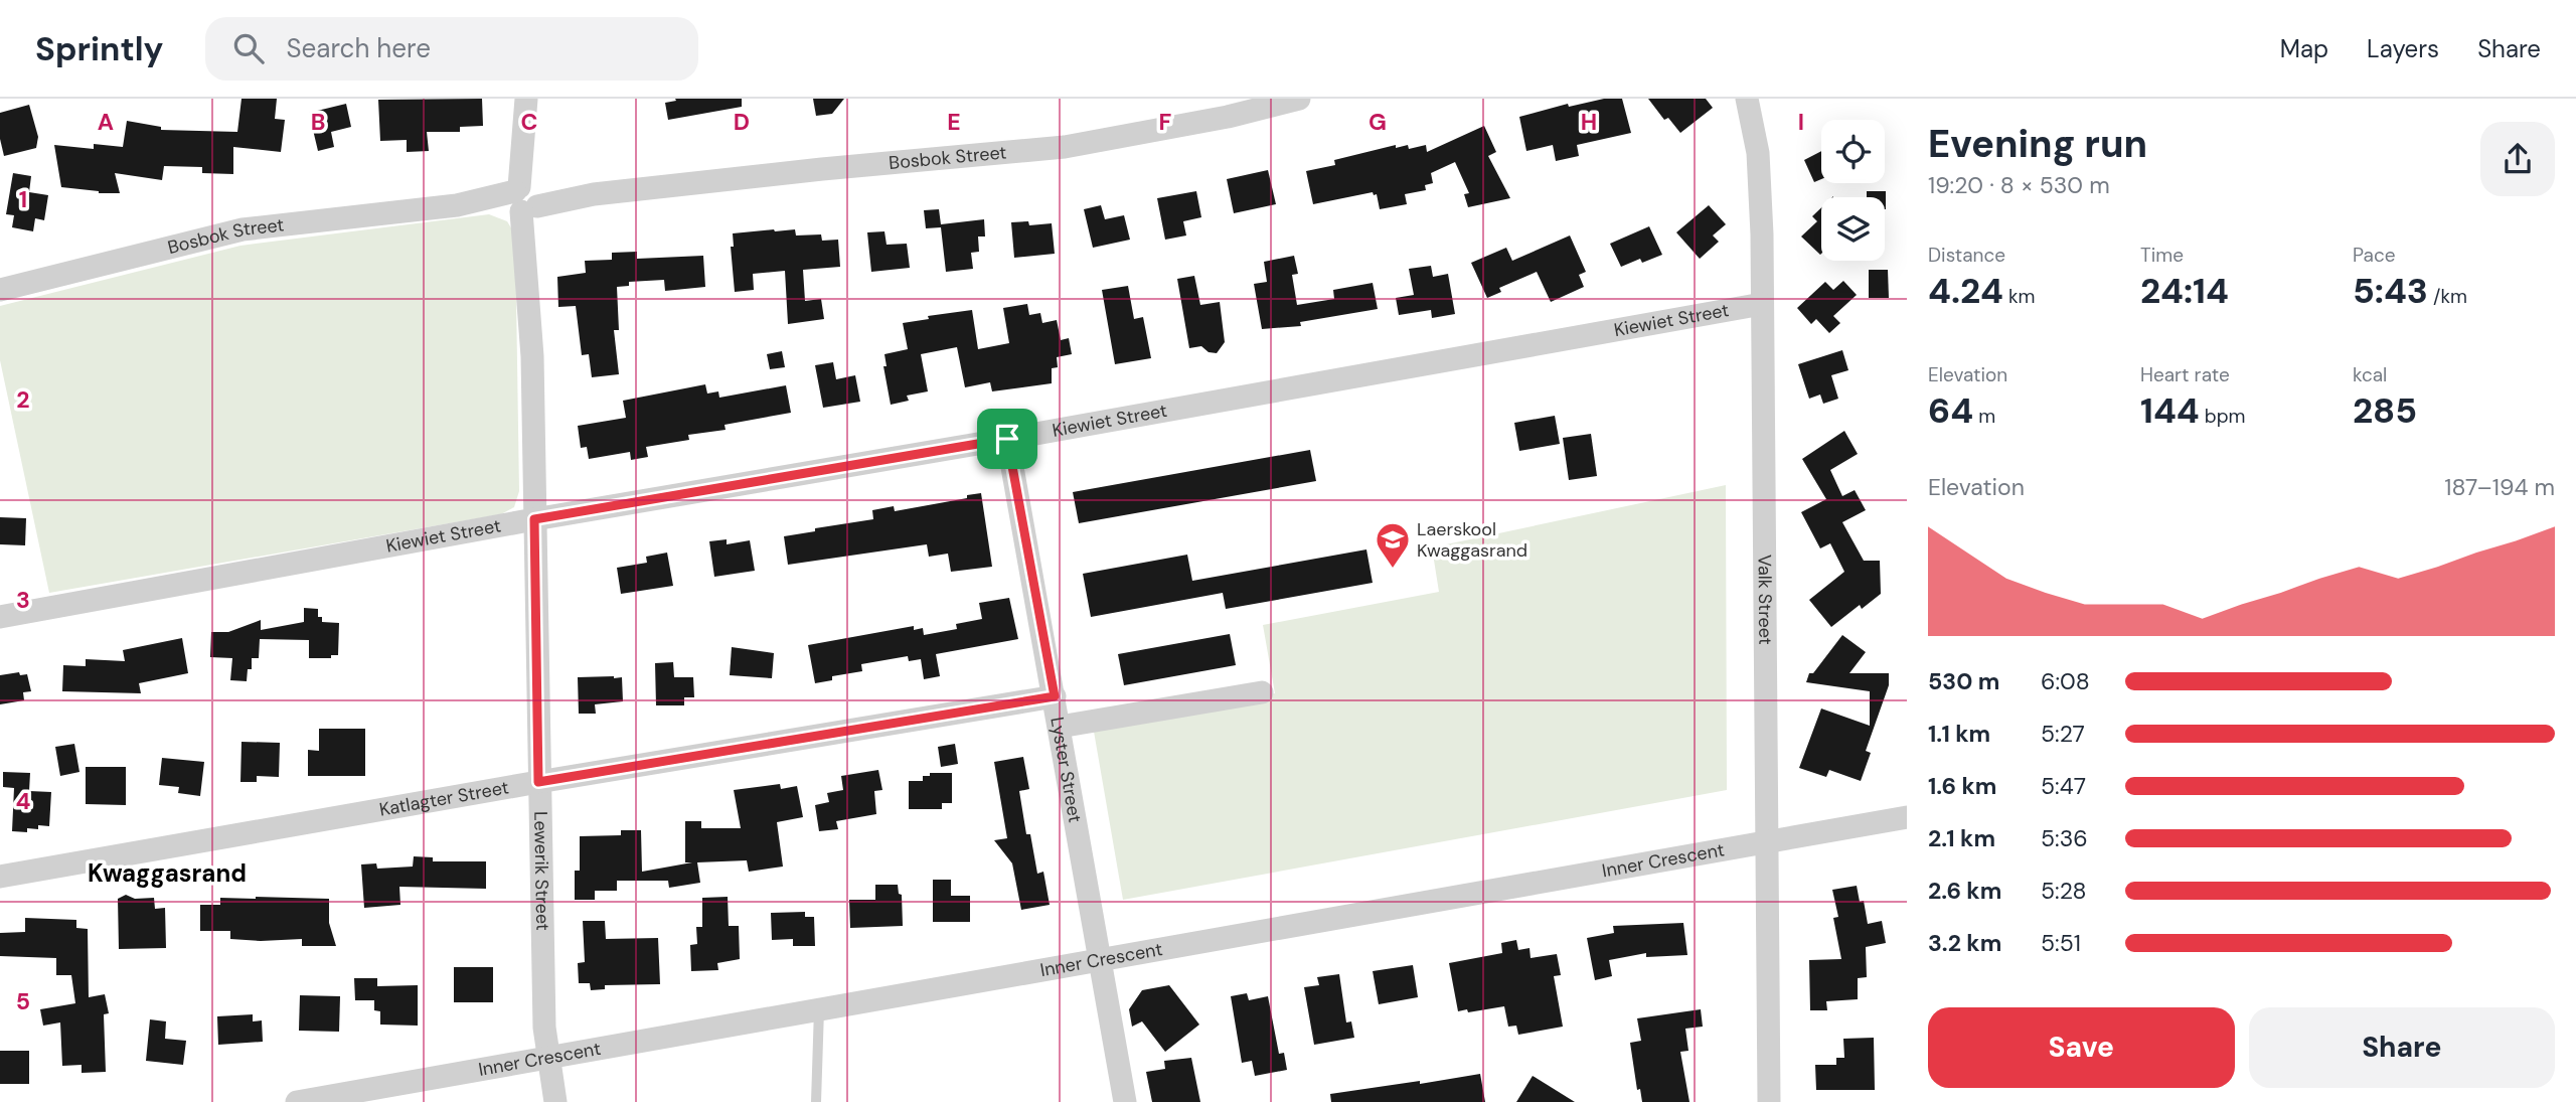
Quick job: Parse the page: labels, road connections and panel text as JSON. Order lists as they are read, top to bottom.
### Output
{
  "streets": {
    "street": [
      "Bosbok Street",
      "Kiewiet Street",
      "Valk Street",
      "Lyster Street",
      "Katlagter Street",
      "Inner Crescent",
      "Lewerik Street"
    ]
  },
  "crossings": [
    ["Bosbok Street", "Lewerik Street"],
    ["Kiewiet Street", "Valk Street"],
    ["Kiewiet Street", "Lyster Street"],
    ["Kiewiet Street", "Lewerik Street"],
    ["Valk Street", "Inner Crescent"],
    ["Lyster Street", "Katlagter Street"],
    ["Lyster Street", "Inner Crescent"],
    ["Katlagter Street", "Lewerik Street"],
    ["Inner Crescent", "Lewerik Street"]
  ],
  "districts": ["Kwaggasrand"],
  "places": {
    "school or university": ["Laerskool Kwaggasrand"]
  },
  "page": {
    "header": "Sprintly",
    "search": "Search here",
    "nav": ["Map", "Layers", "Share"],
    "heading": ["Evening run", "19:20 · 8 × 530 m"],
    "stats": [
      ["Distance", "4.24 km"],
      ["Time", "24:14"],
      ["Pace", "5:43 /km"],
      ["Elevation", "64 m"],
      ["Heart rate", "144 bpm"],
      ["kcal", "285"]
    ],
    "chart": ["Elevation", "187–194 m"],
    "list": [
      {
        "name": "530 m",
        "note": "6:08"
      },
      {
        "name": "1.1 km",
        "note": "5:27"
      },
      {
        "name": "1.6 km",
        "note": "5:47"
      },
      {
        "name": "2.1 km",
        "note": "5:36"
      },
      {
        "name": "2.6 km",
        "note": "5:28"
      },
      {
        "name": "3.2 km",
        "note": "5:51"
      }
    ],
    "buttons": ["Save", "Share"]
  },
  "grid": {
    "columns": [
      "A",
      "B",
      "C",
      "D",
      "E",
      "F",
      "G",
      "H",
      "I"
    ],
    "rows": [
      "1",
      "2",
      "3",
      "4",
      "5"
    ]
  }
}
